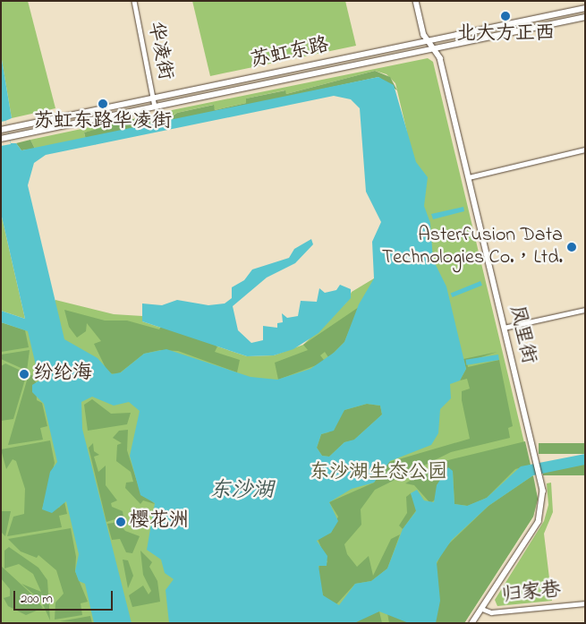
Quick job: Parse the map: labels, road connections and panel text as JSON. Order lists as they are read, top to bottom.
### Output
{
  "streets": {
    "main road": ["苏虹东路", "凤里街"],
    "street": ["华凌街", "归家巷"]
  },
  "crossings": [
    ["华凌街", "苏虹东路"],
    ["苏虹东路", "凤里街"],
    ["凤里街", "归家巷"]
  ],
  "water": ["东沙湖"],
  "parks": ["东沙湖生态公园"],
  "places": [
    "北大方正西",
    "苏虹东路华凌街",
    "Asterfusion Data Technologies Co.，Ltd.",
    "纷纶海",
    "樱花洲"
  ],
  "scale_bar": "200 m"
}
